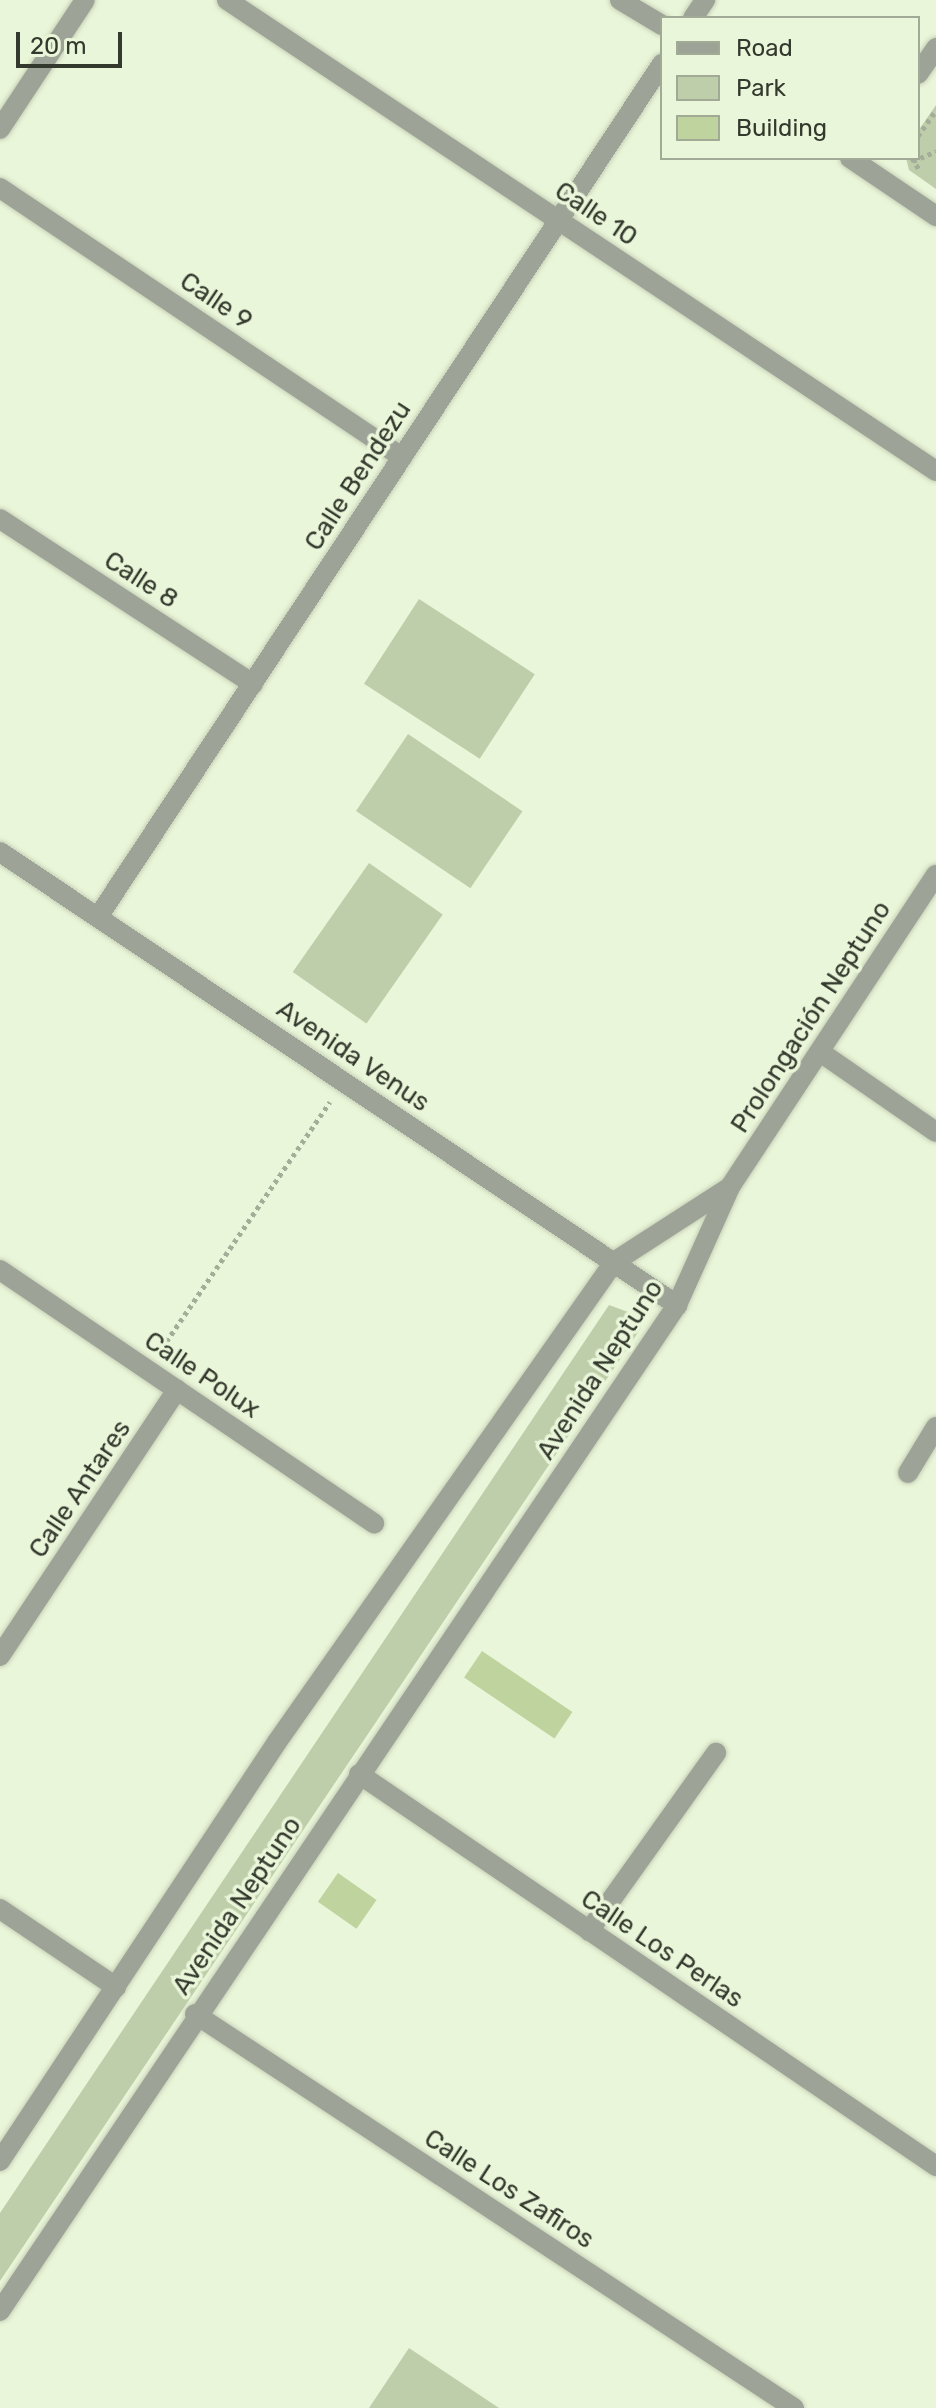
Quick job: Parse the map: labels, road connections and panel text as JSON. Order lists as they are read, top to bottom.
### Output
{
  "streets": {
    "street": [
      "Calle 10",
      "Calle 9",
      "Calle Bendezu",
      "Calle 8",
      "Prolongación Neptuno",
      "Avenida Venus",
      "Avenida Neptuno",
      "Calle Polux",
      "Calle Antares",
      "Calle Los Perlas",
      "Calle Los Zafiros"
    ]
  },
  "crossings": [
    ["Calle 10", "Calle Bendezu"],
    ["Calle 9", "Calle Bendezu"],
    ["Calle Bendezu", "Calle 8"],
    ["Calle Bendezu", "Avenida Venus"],
    ["Prolongación Neptuno", "Avenida Neptuno"],
    ["Avenida Venus", "Avenida Neptuno"],
    ["Avenida Neptuno", "Calle Los Perlas"],
    ["Avenida Neptuno", "Calle Los Zafiros"],
    ["Calle Polux", "Calle Antares"]
  ],
  "legend": ["Road", "Park", "Building"],
  "scale_bar": "20 m"
}
